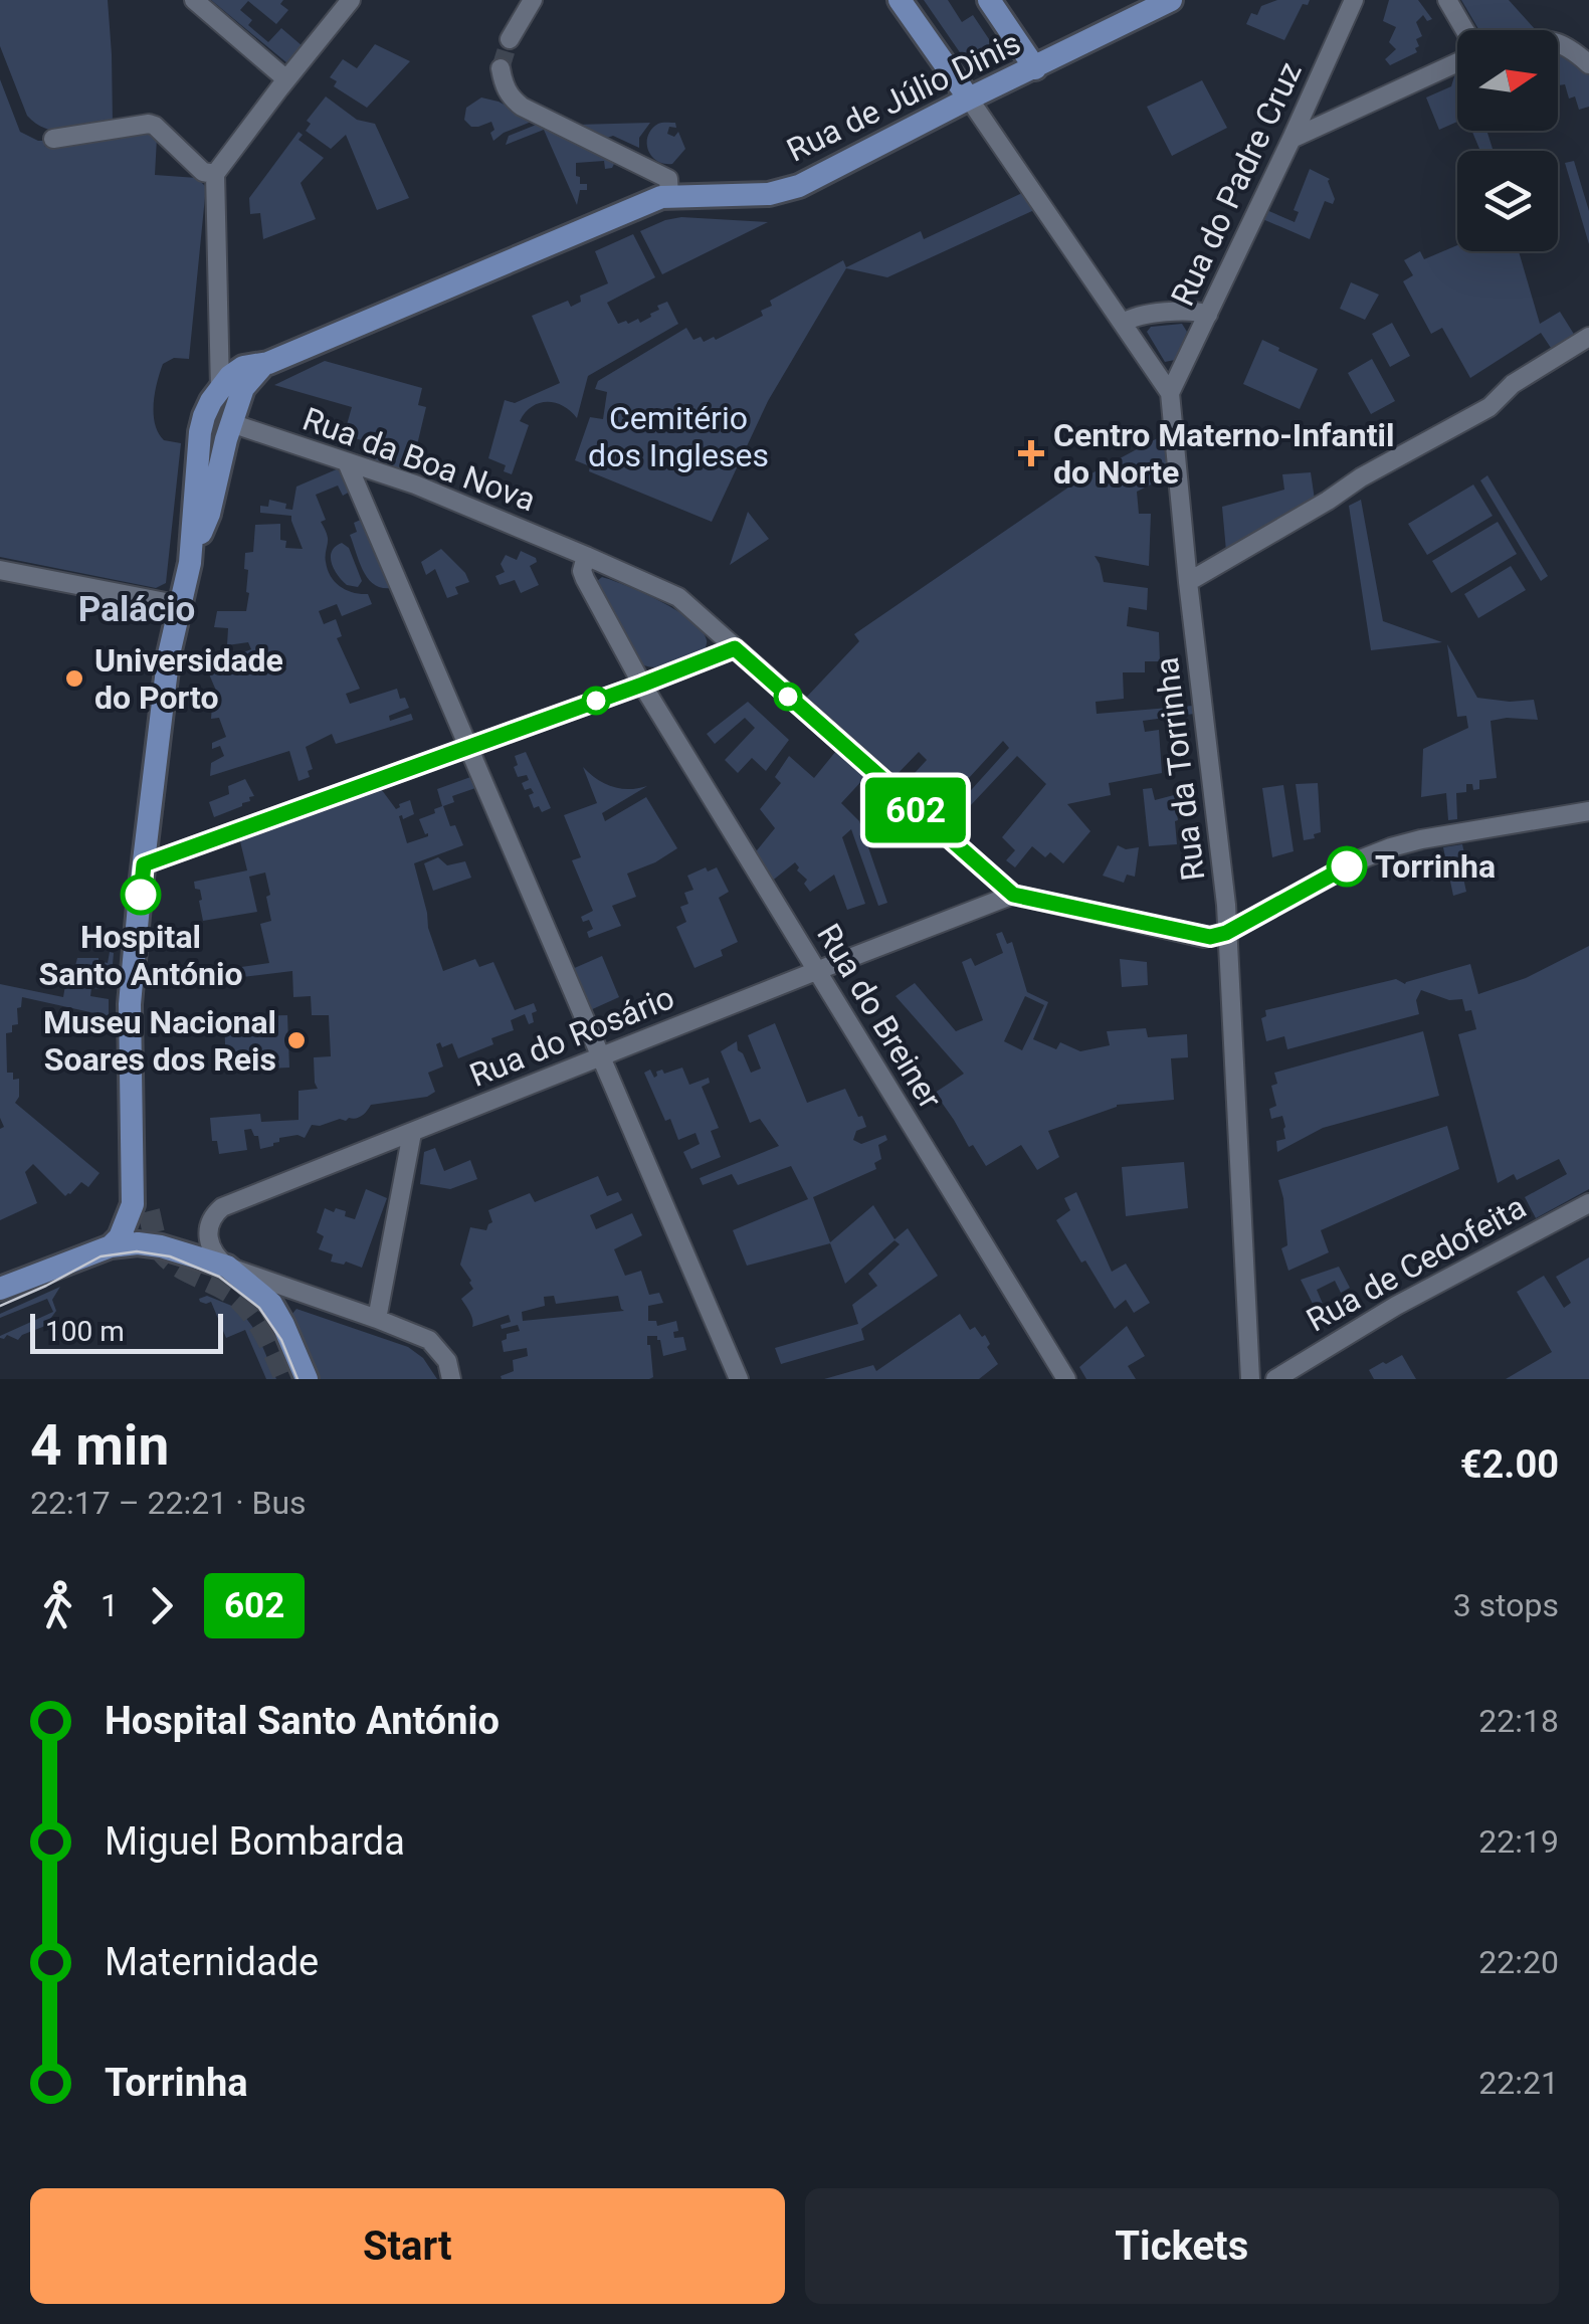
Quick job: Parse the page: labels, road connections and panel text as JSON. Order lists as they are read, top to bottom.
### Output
{
  "streets": {
    "main road": ["Rua de Júlio Dinis"],
    "street": [
      "Rua do Padre Cruz",
      "Rua da Boa Nova",
      "Rua da Torrinha",
      "Rua do Breiner",
      "Rua do Rosário",
      "Rua de Cedofeita"
    ]
  },
  "crossings": [
    ["Rua do Padre Cruz", "Rua da Torrinha"],
    ["Rua da Boa Nova", "Rua do Breiner"],
    ["Rua da Boa Nova", "Rua do Rosário"],
    ["Rua do Breiner", "Rua do Rosário"]
  ],
  "districts": ["Palácio"],
  "parks": ["Cemitério dos Ingleses"],
  "places": {
    "health": ["Centro Materno-Infantil do Norte"],
    "other": [
      "Universidade do Porto",
      "Torrinha",
      "Hospital Santo António",
      "Museu Nacional Soares dos Reis"
    ]
  },
  "lines": ["bus line 602"],
  "scale_bar": "100 m",
  "north": "right",
  "page": {
    "on_map": "602",
    "scale": "100 m",
    "heading": ["4 min", "22:17 – 22:21 · Bus", "€2.00"],
    "legs": ["1", "602", "3 stops"],
    "list": [
      {
        "name": "Hospital Santo António",
        "value": "22:18"
      },
      {
        "name": "Miguel Bombarda",
        "value": "22:19"
      },
      {
        "name": "Maternidade",
        "value": "22:20"
      },
      {
        "name": "Torrinha",
        "value": "22:21"
      }
    ],
    "buttons": ["Start", "Tickets"]
  }
}
